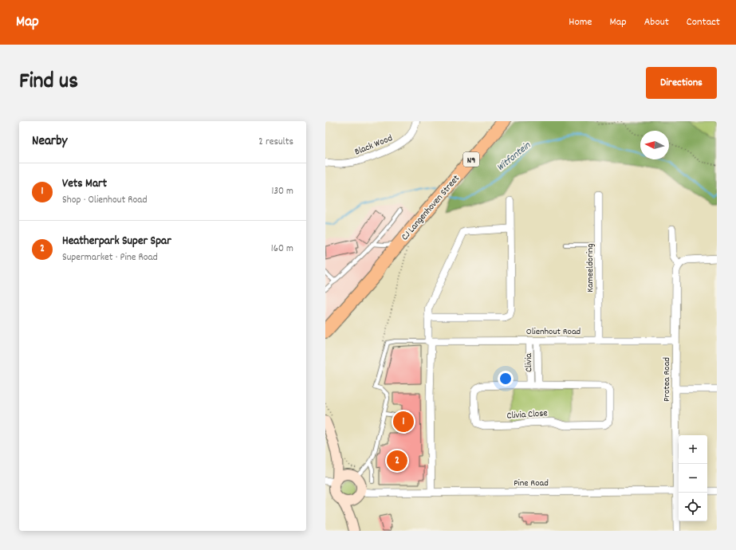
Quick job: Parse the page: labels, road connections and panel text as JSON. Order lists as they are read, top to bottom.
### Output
{
  "streets": {
    "highway": ["N9", "CJ Langenhoven Street"],
    "street": [
      "Black Wood",
      "Kameeldoring",
      "Olienhout Road",
      "Clivia",
      "Protea Road",
      "Clivia Close",
      "Pine Road"
    ]
  },
  "crossings": [
    ["Kameeldoring", "Olienhout Road"],
    ["Olienhout Road", "Clivia"],
    ["Olienhout Road", "Protea Road"],
    ["Clivia", "Clivia Close"],
    ["Protea Road", "Pine Road"]
  ],
  "water": ["Witfontein"],
  "north": "left",
  "page": {
    "header": "Map",
    "nav": [
      "Home",
      "Map",
      "About",
      "Contact"
    ],
    "title": "Find us",
    "buttons": "Directions",
    "heading": ["Nearby", "2 results"],
    "list": [
      {
        "mark": "1",
        "name": "Vets Mart",
        "note": "Shop · Olienhout Road",
        "value": "130 m"
      },
      {
        "mark": "2",
        "name": "Heatherpark Super Spar",
        "note": "Supermarket · Pine Road",
        "value": "160 m"
      }
    ],
    "pins": ["1", "2"],
    "map_buttons": ["+", "−"]
  }
}
